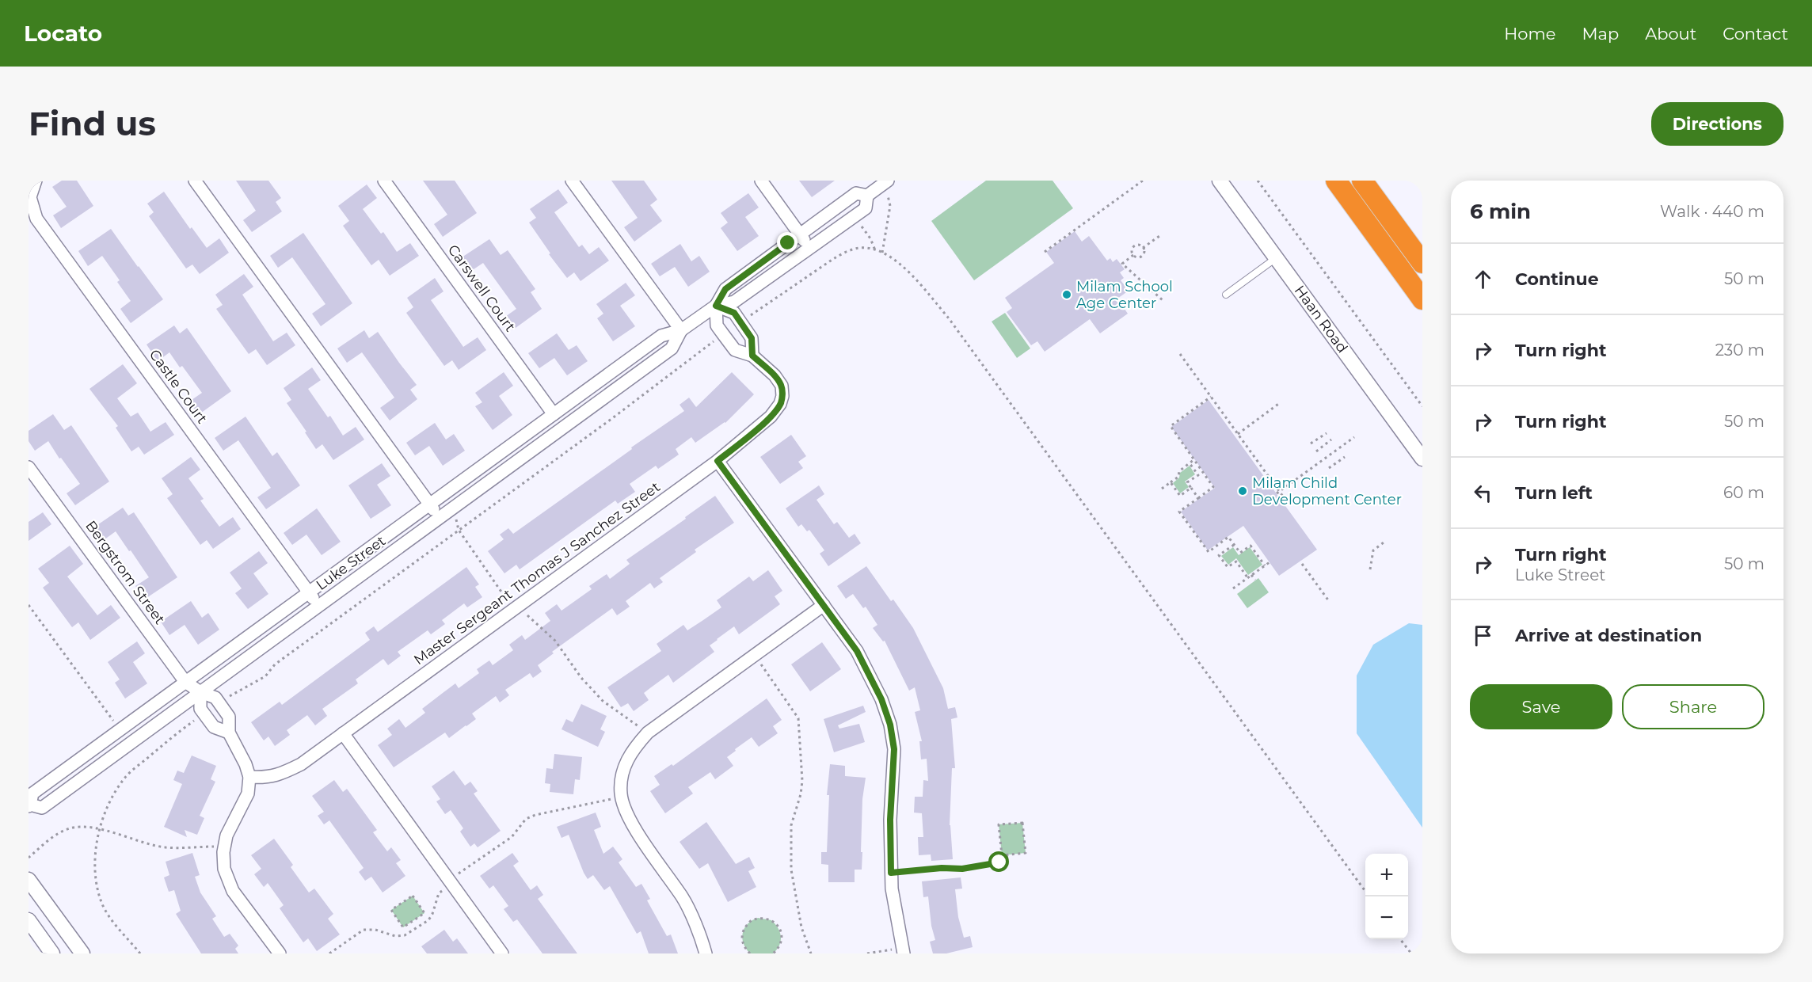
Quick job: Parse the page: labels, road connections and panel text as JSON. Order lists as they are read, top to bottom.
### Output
{
  "streets": {
    "street": [
      "Carswell Court",
      "Haan Road",
      "Castle Court",
      "Luke Street",
      "Bergstrom Street",
      "Master Sergeant Thomas J Sanchez Street"
    ]
  },
  "crossings": [
    ["Carswell Court", "Luke Street"],
    ["Castle Court", "Luke Street"],
    ["Luke Street", "Bergstrom Street"],
    ["Luke Street", "Master Sergeant Thomas J Sanchez Street"]
  ],
  "places": ["Milam School Age Center", "Milam Child Development Center"],
  "page": {
    "header": "Locato",
    "nav": [
      "Home",
      "Map",
      "About",
      "Contact"
    ],
    "buttons": [
      "Directions",
      ["Save", "Share"]
    ],
    "title": "Find us",
    "heading": ["6 min", "Walk · 440 m"],
    "list": [
      ["Continue", "50 m"],
      ["Turn right", "230 m"],
      ["Turn right", "50 m"],
      ["Turn left", "60 m"],
      ["Turn right", "Luke Street", "50 m"],
      "Arrive at destination"
    ],
    "map_buttons": ["+", "−"]
  }
}
